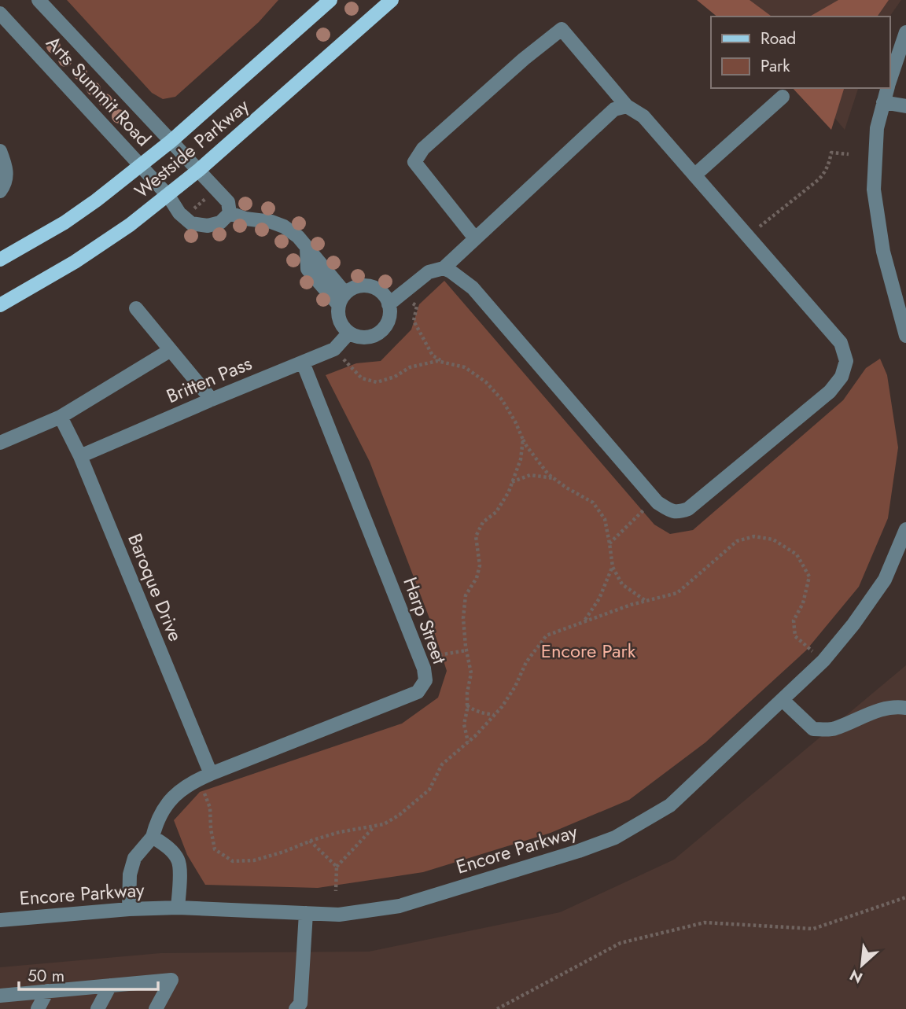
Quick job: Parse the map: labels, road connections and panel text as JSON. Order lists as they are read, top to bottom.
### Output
{
  "streets": {
    "main road": ["Westside Parkway"],
    "street": [
      "Arts Summit Road",
      "Britten Pass",
      "Baroque Drive",
      "Harp Street",
      "Encore Parkway"
    ]
  },
  "crossings": [
    ["Arts Summit Road", "Westside Parkway"],
    ["Britten Pass", "Baroque Drive"],
    ["Britten Pass", "Harp Street"],
    ["Baroque Drive", "Harp Street"],
    ["Harp Street", "Encore Parkway"]
  ],
  "parks": ["Encore Park"],
  "legend": ["Road", "Park"],
  "scale_bar": "50 m",
  "north": "bottom left"
}
